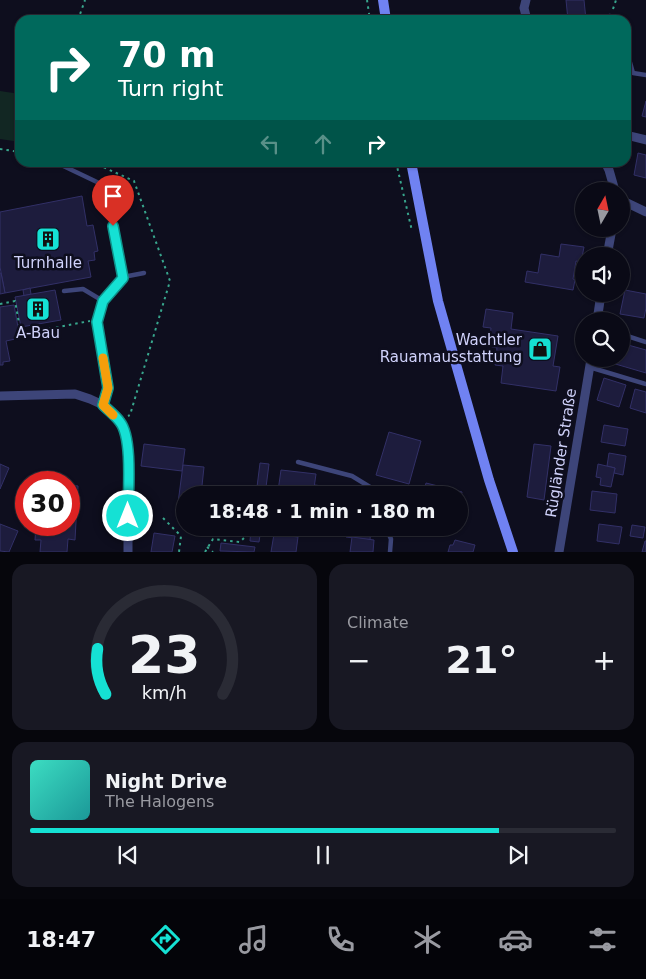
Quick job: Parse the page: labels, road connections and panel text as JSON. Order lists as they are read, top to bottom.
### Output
{
  "streets": {
    "street": ["Rügländer Straße"]
  },
  "places": {
    "building": ["Turnhalle", "A-Bau"],
    "shop": ["Wachtler Rauamausstattung"]
  },
  "north": "top",
  "page": {
    "turn": ["70 m", "Turn right"],
    "limit": "30",
    "trip": "18:48 · 1 min · 180 m",
    "tile": "Climate",
    "heat": ["−", "21°", "+"],
    "song": ["Night Drive", "The Halogens"],
    "tabs": "18:47",
    "gauge": ["23", "km/h"]
  }
}
